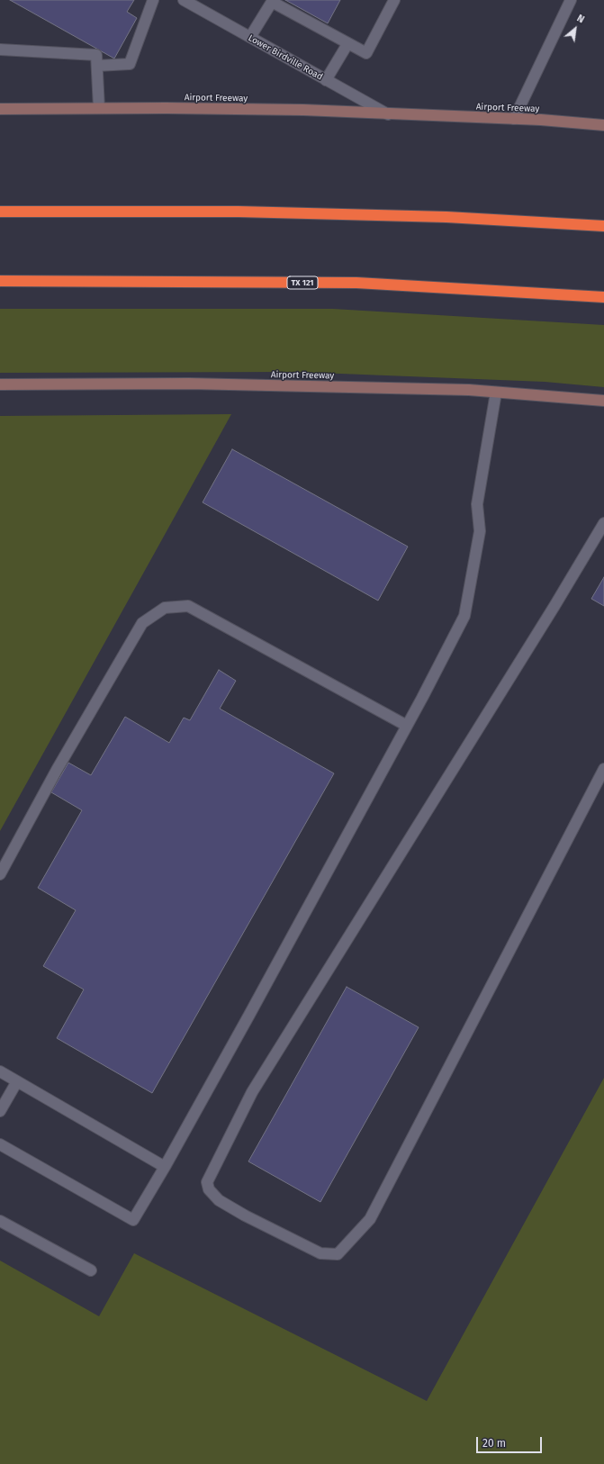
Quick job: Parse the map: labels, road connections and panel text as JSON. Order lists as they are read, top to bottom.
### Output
{
  "streets": {
    "highway": ["TX 121"],
    "main road": ["Airport Freeway"],
    "street": ["Lower Birdville Road"]
  },
  "crossings": [
    ["Lower Birdville Road", "Airport Freeway"]
  ],
  "scale_bar": "20 m",
  "north": "top right"
}
